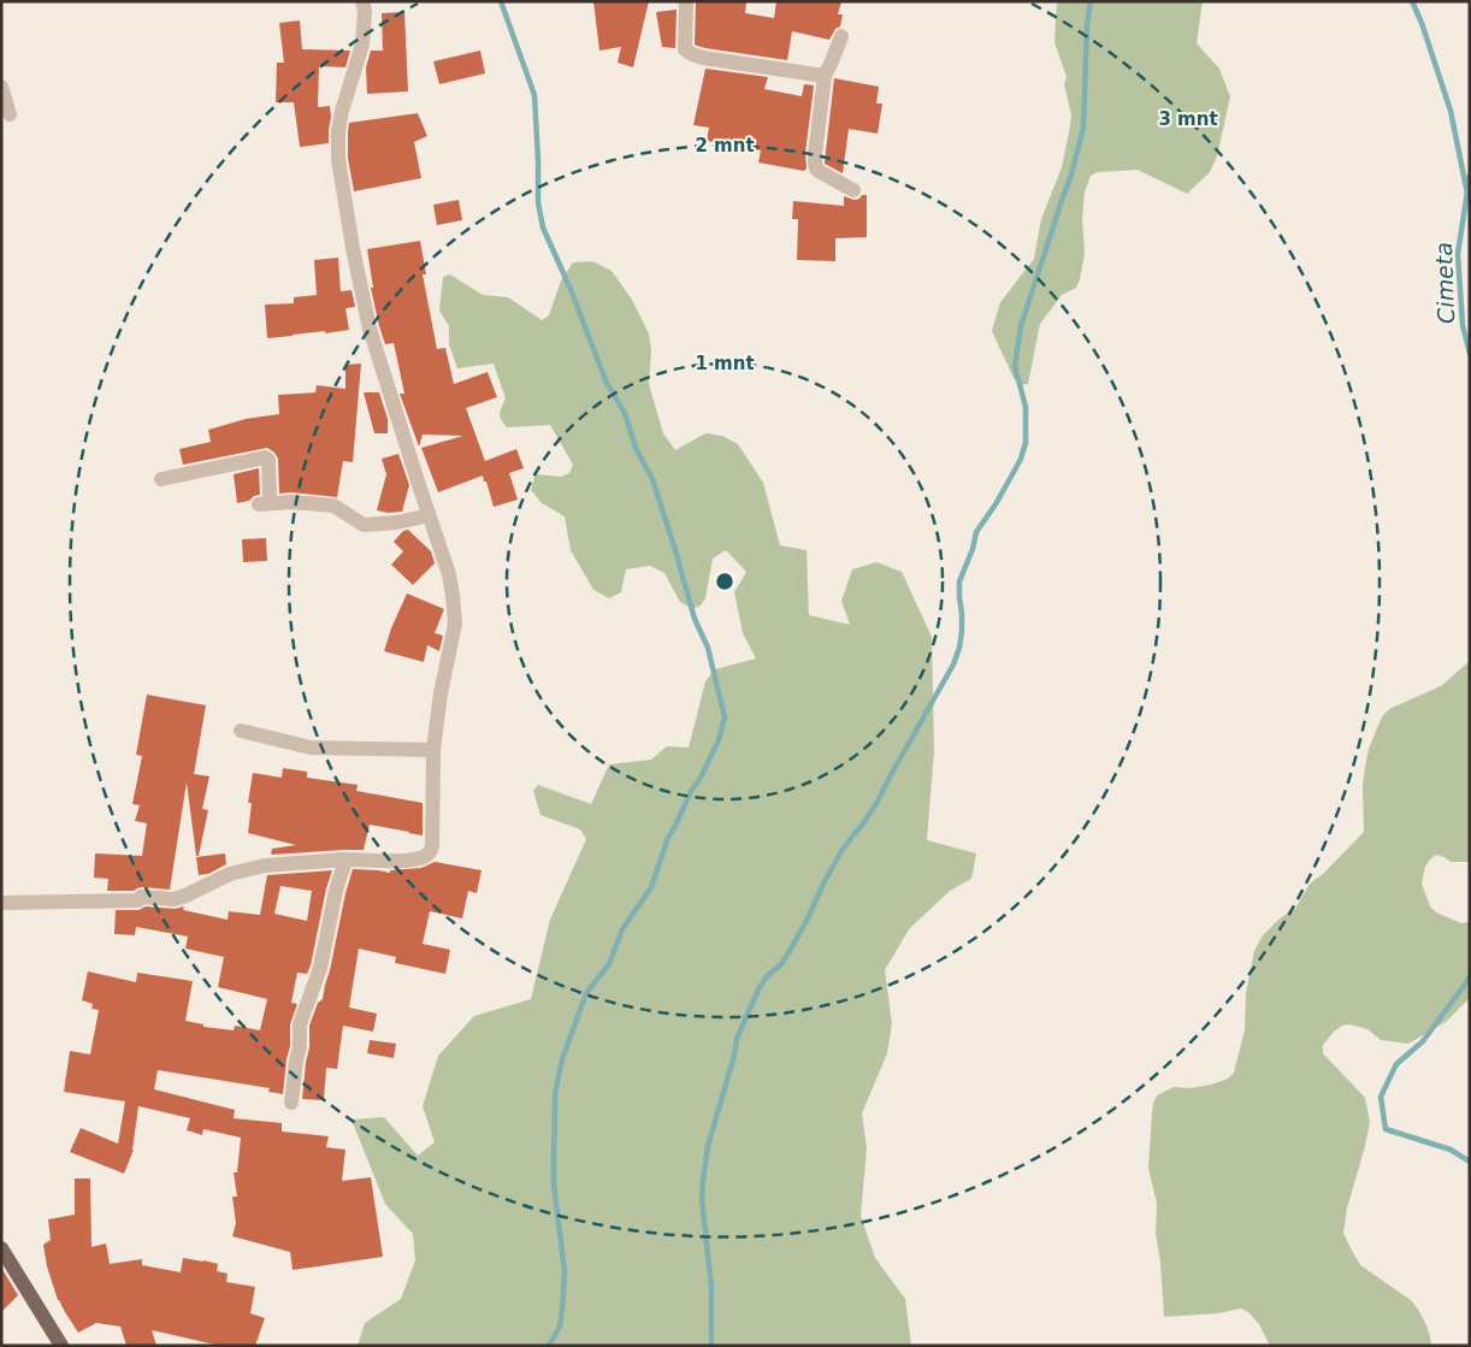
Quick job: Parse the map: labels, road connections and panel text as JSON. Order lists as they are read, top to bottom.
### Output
{
  "water": ["Cimeta"],
  "rings": ["3 mnt", "2 mnt", "1 mnt"]
}
